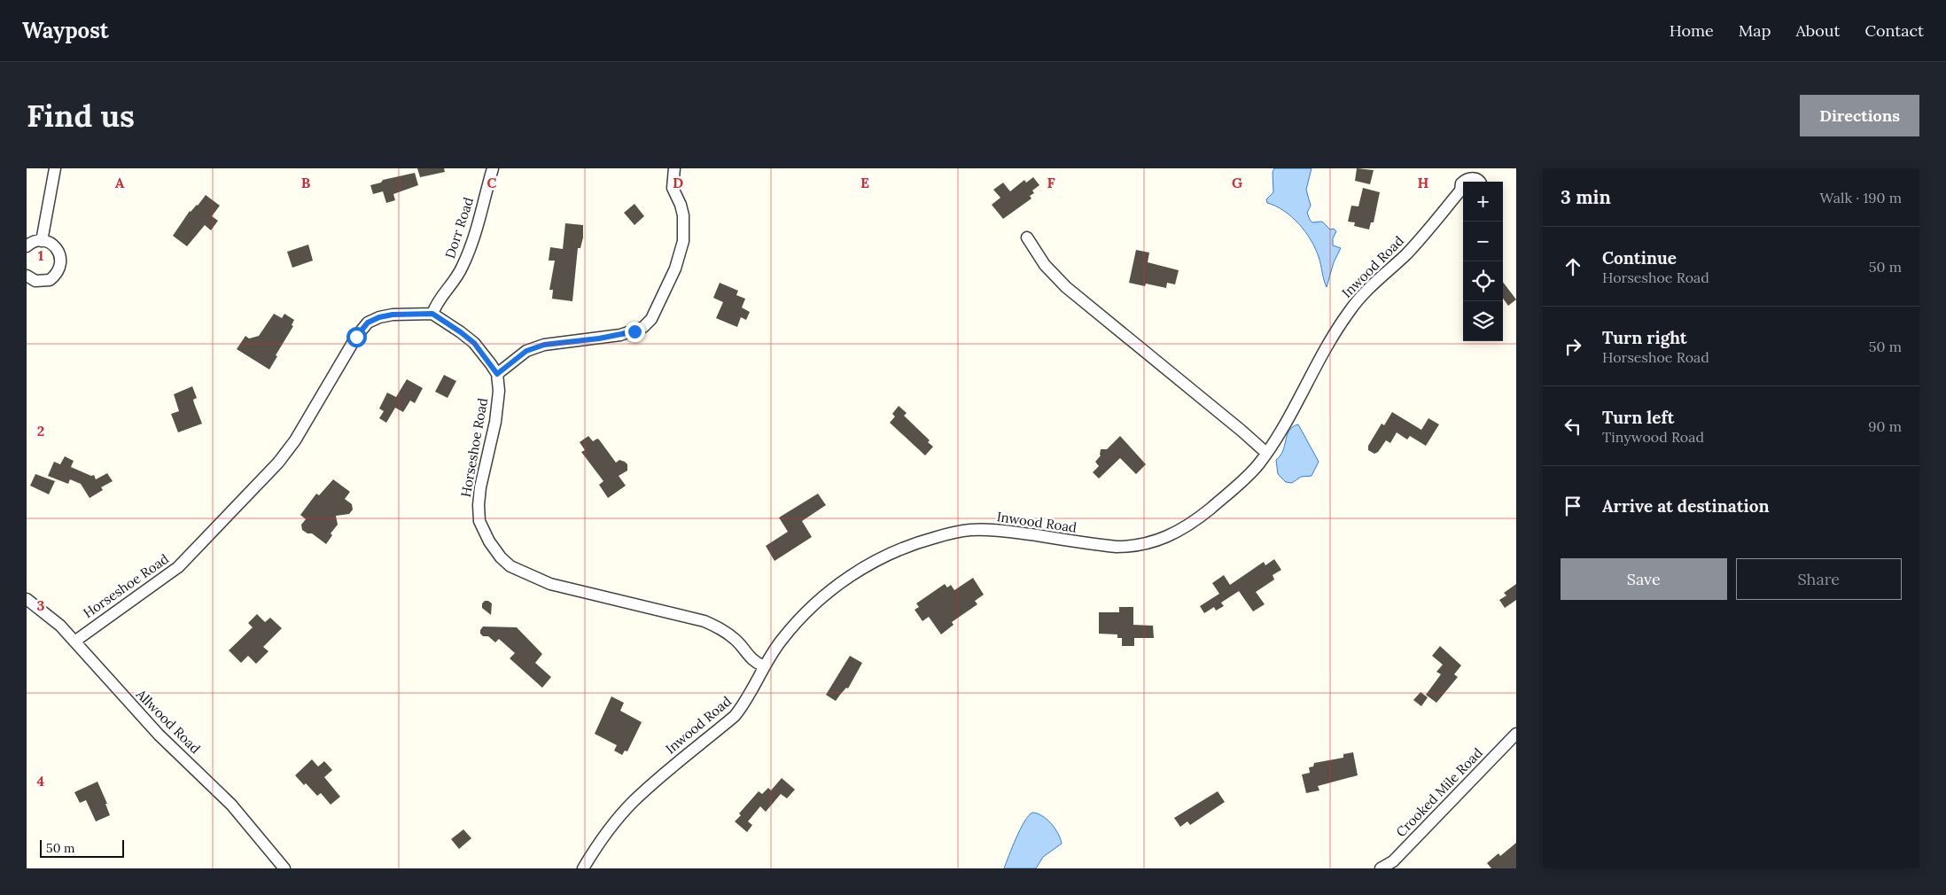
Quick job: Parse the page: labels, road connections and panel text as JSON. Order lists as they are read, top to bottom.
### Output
{
  "streets": {
    "street": [
      "Dorr Road",
      "Inwood Road",
      "Horseshoe Road",
      "Allwood Road",
      "Crooked Mile Road"
    ]
  },
  "crossings": [
    ["Dorr Road", "Horseshoe Road"],
    ["Inwood Road", "Horseshoe Road"],
    ["Horseshoe Road", "Allwood Road"]
  ],
  "scale_bar": "50 m",
  "page": {
    "header": "Waypost",
    "nav": [
      "Home",
      "Map",
      "About",
      "Contact"
    ],
    "buttons": [
      "Directions",
      ["Save", "Share"]
    ],
    "title": "Find us",
    "heading": ["3 min", "Walk · 190 m"],
    "map_buttons": ["+", "−"],
    "list": [
      ["Continue", "Horseshoe Road", "50 m"],
      ["Turn right", "Horseshoe Road", "50 m"],
      ["Turn left", "Tinywood Road", "90 m"],
      "Arrive at destination"
    ],
    "scale": "50 m"
  },
  "grid": {
    "columns": [
      "A",
      "B",
      "C",
      "D",
      "E",
      "F",
      "G",
      "H"
    ],
    "rows": [
      "1",
      "2",
      "3",
      "4"
    ]
  }
}
